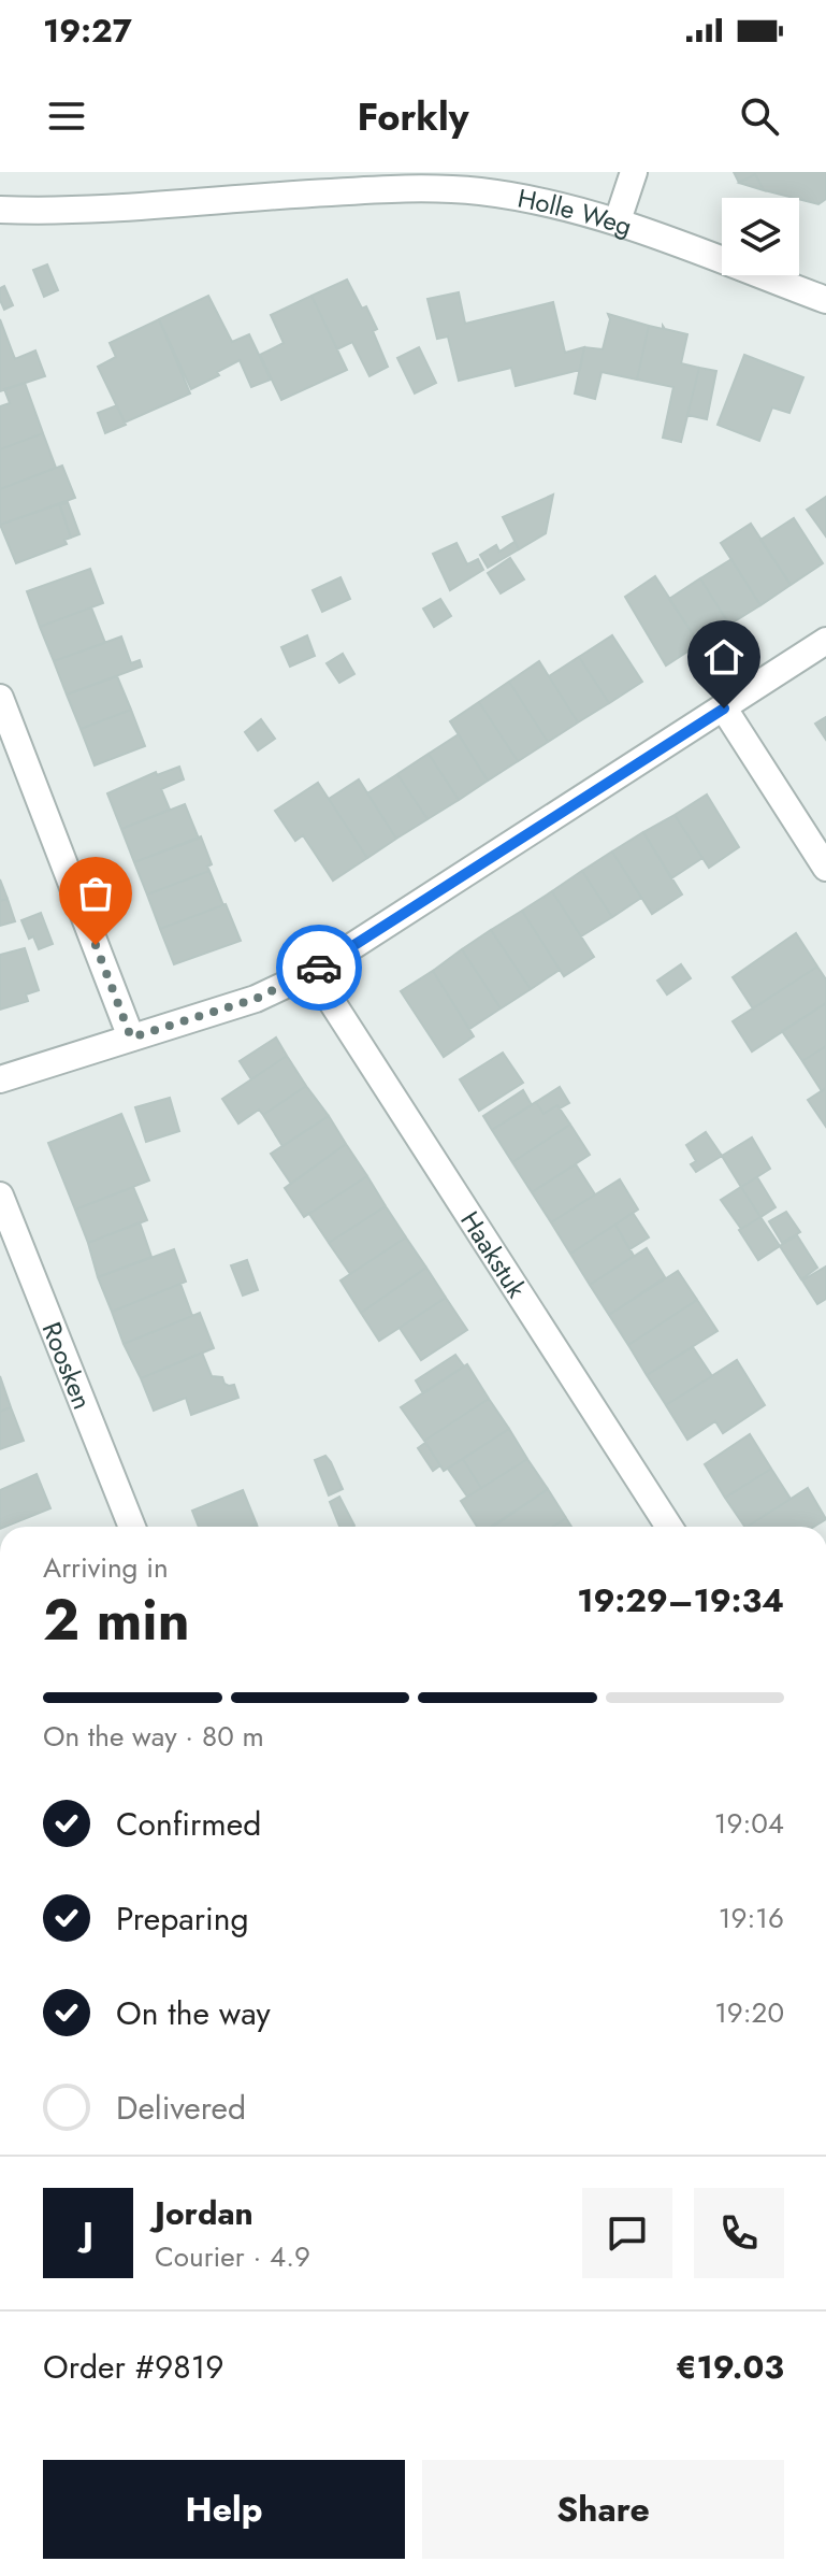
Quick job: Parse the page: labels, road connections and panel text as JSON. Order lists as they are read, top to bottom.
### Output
{
  "streets": {
    "street": ["Holle Weg", "Haakstuk", "Roosken"]
  },
  "page": {
    "status": "19:27",
    "header": "Forkly",
    "heading": ["2 min", "Arriving in", "19:29–19:34"],
    "panel": [
      "Jordan",
      "Courier · 4.9",
      "Order #9819",
      "€19.03"
    ],
    "bar": "On the way · 80 m",
    "list": [
      ["Confirmed", "19:04"],
      ["Preparing", "19:16"],
      ["On the way", "19:20"],
      "Delivered"
    ],
    "round": "J",
    "buttons": ["Help", "Share"]
  }
}
